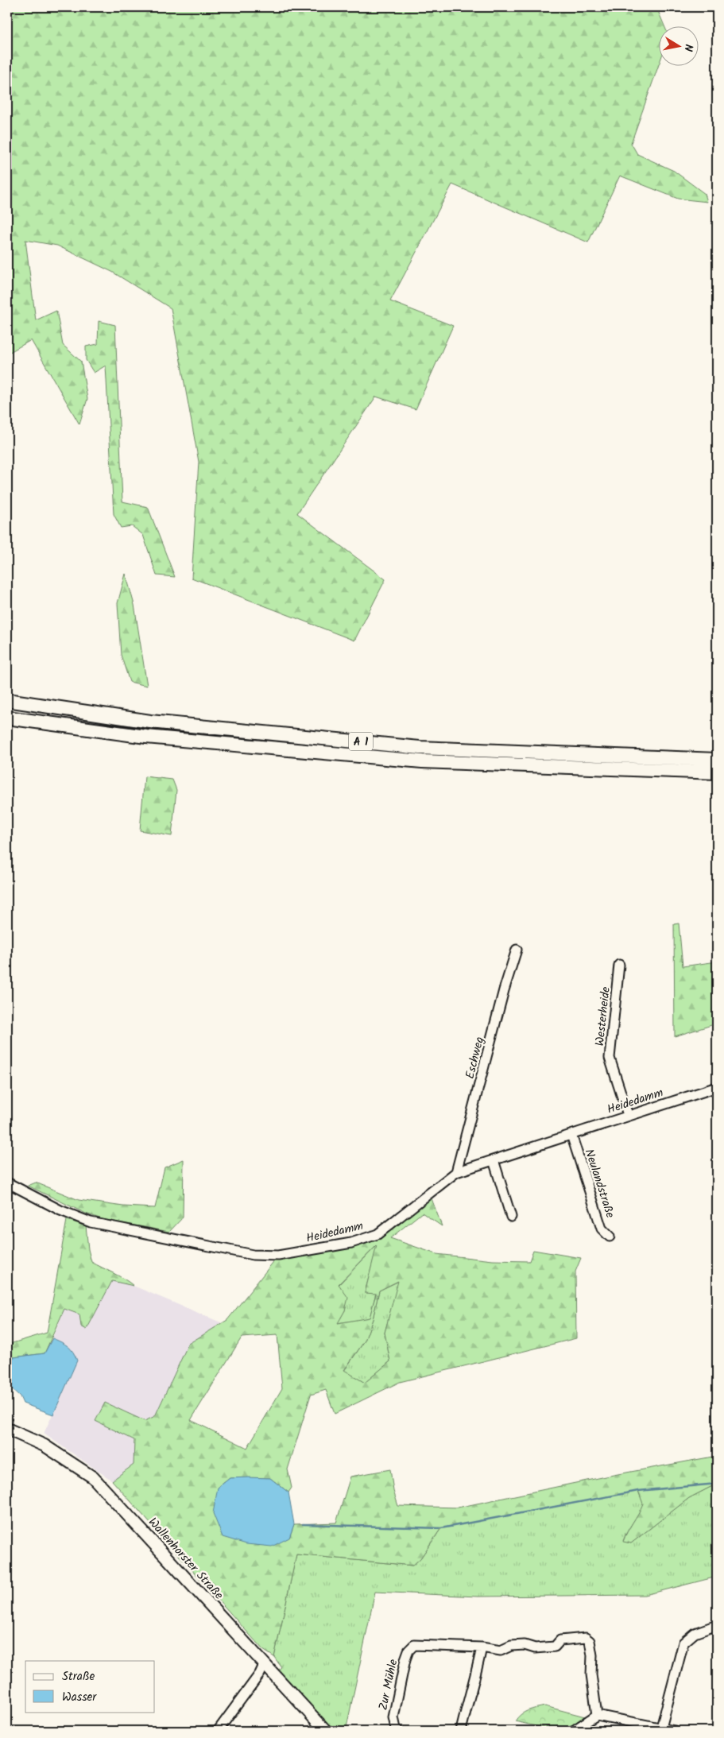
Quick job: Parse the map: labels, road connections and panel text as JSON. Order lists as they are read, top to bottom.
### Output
{
  "streets": {
    "highway": ["A 1"],
    "main road": ["Wallenhorster Straße"],
    "street": [
      "Westerheide",
      "Eschweg",
      "Heidedamm",
      "Neulandstraße",
      "Zur Mühle"
    ]
  },
  "crossings": [
    ["Westerheide", "Heidedamm"],
    ["Eschweg", "Heidedamm"],
    ["Heidedamm", "Neulandstraße"]
  ],
  "legend": ["Straße", "Wasser"],
  "north": "right"
}
